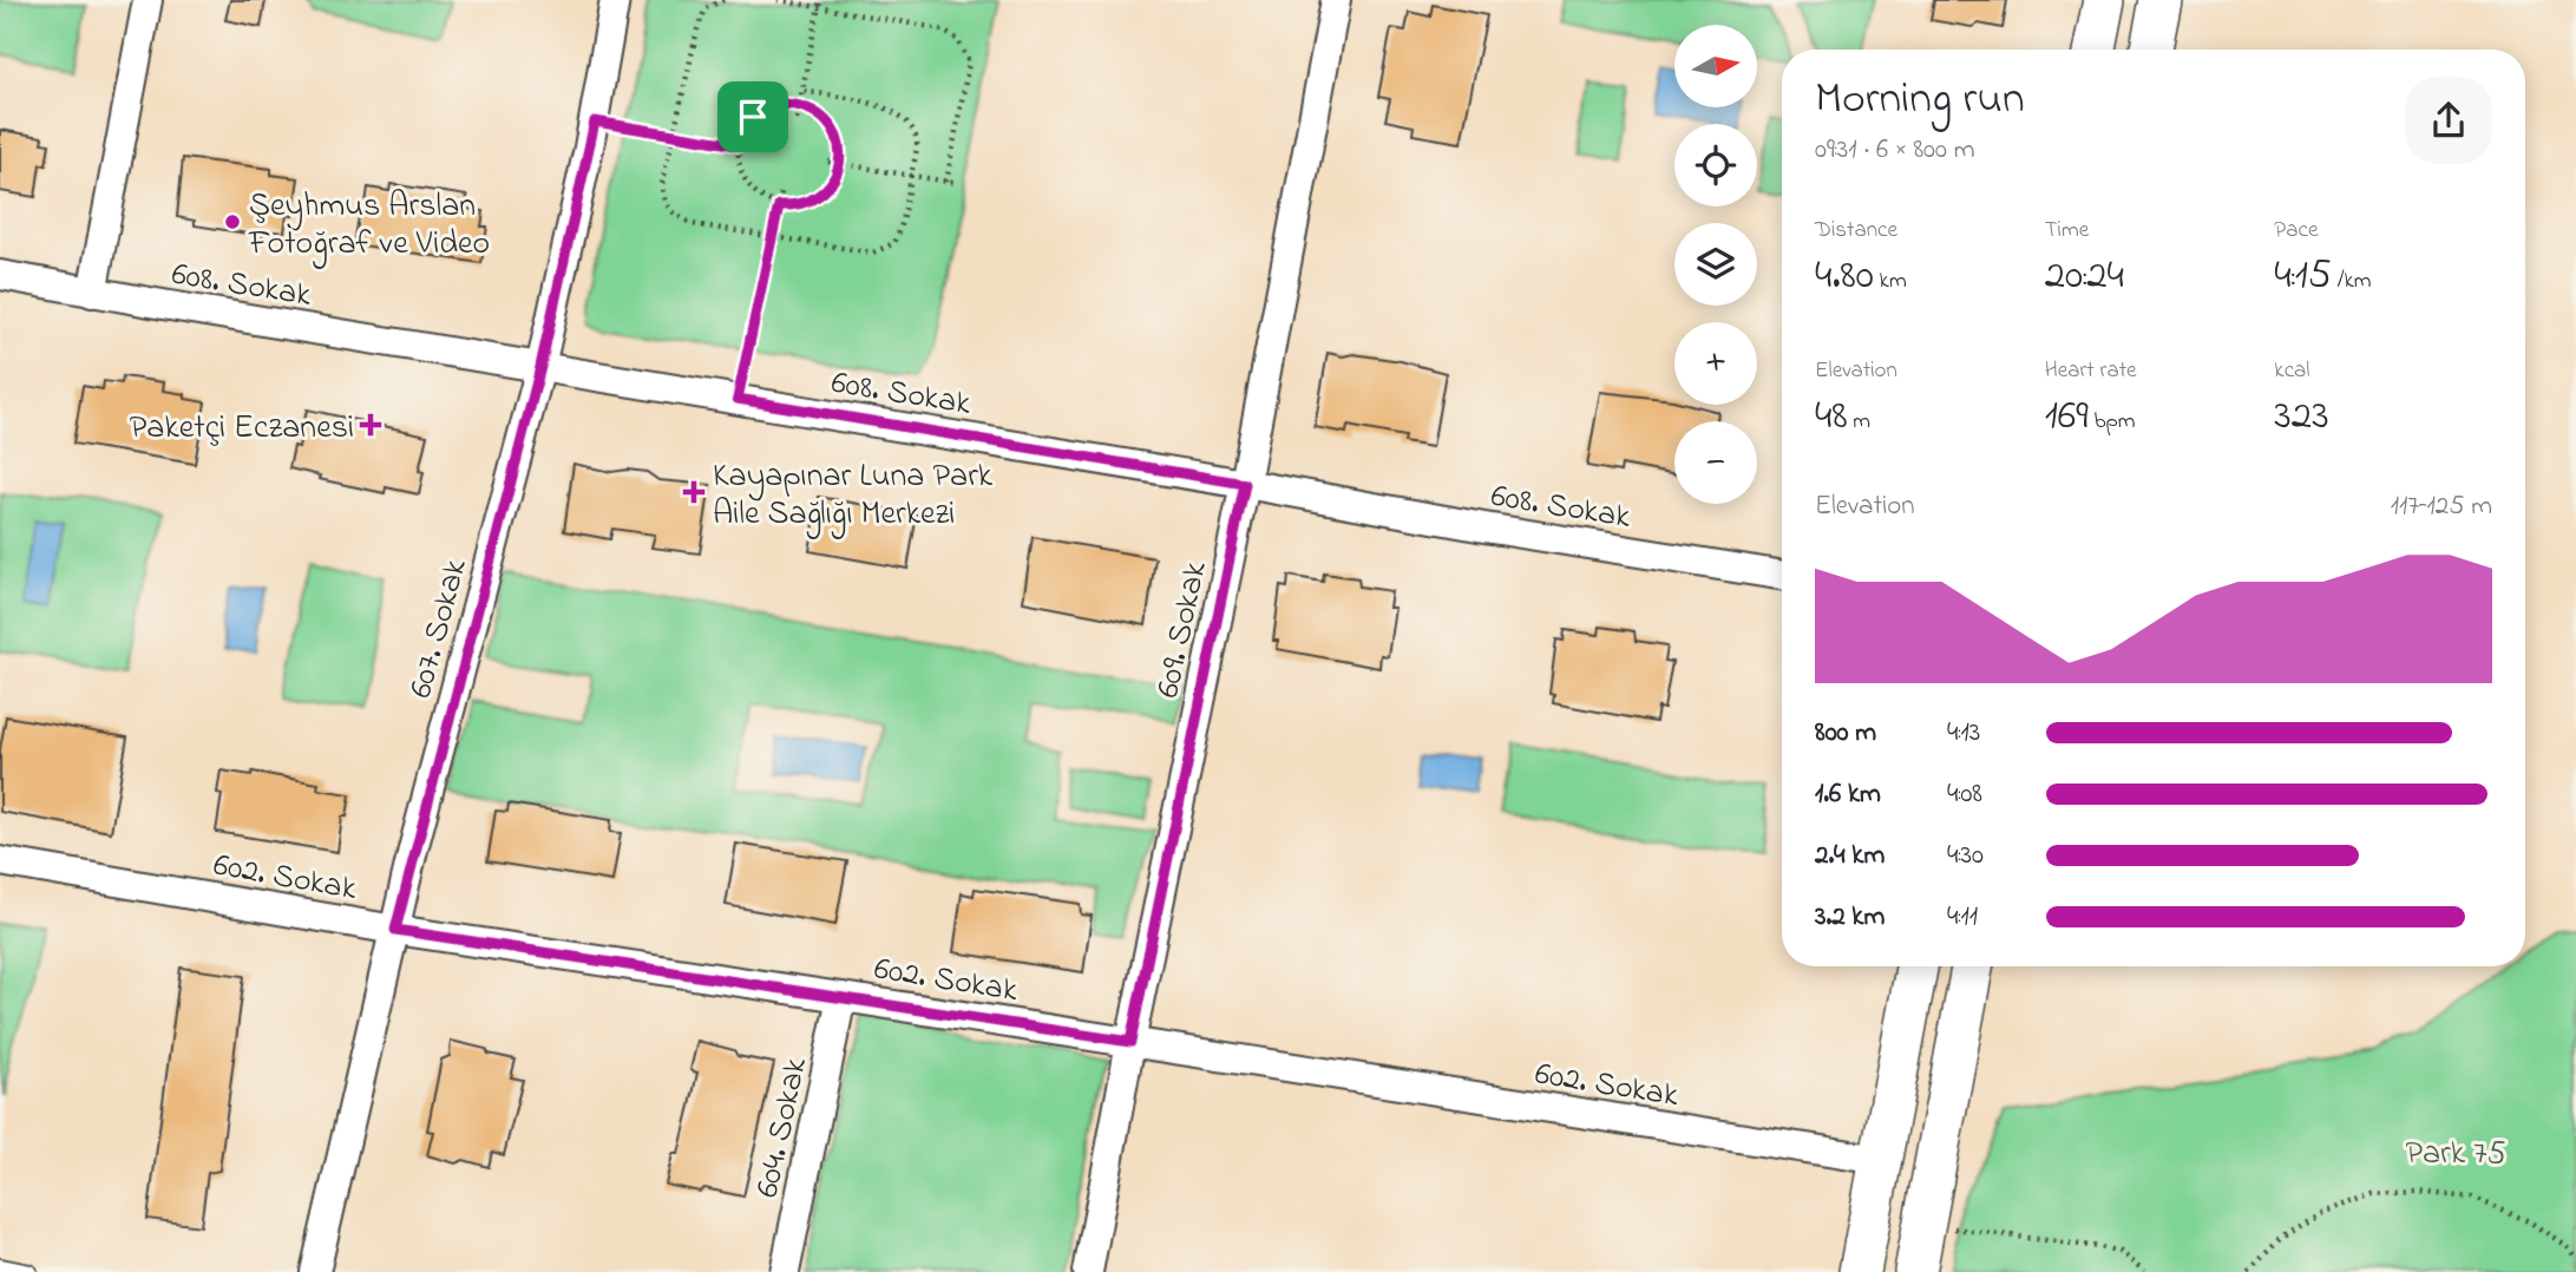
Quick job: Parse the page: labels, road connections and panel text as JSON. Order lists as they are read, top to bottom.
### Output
{
  "streets": {
    "street": [
      "608. Sokak",
      "607. Sokak",
      "609. Sokak",
      "602. Sokak",
      "604. Sokak"
    ]
  },
  "crossings": [
    ["608. Sokak", "607. Sokak"],
    ["608. Sokak", "609. Sokak"],
    ["607. Sokak", "602. Sokak"],
    ["609. Sokak", "602. Sokak"],
    ["602. Sokak", "604. Sokak"]
  ],
  "parks": ["Park 75"],
  "places": {
    "other": ["Şeyhmus Arslan Fotoğraf ve Video"],
    "health": ["Paketçi Eczanesi", "Kayapınar Luna Park Aile Sağlığı Merkezi"]
  },
  "north": "right",
  "page": {
    "map_buttons": ["+", "−"],
    "heading": ["Morning run", "09:31 · 6 × 800 m"],
    "stats": [
      ["Distance", "4.80 km"],
      ["Time", "20:24"],
      ["Pace", "4:15 /km"],
      ["Elevation", "48 m"],
      ["Heart rate", "169 bpm"],
      ["kcal", "323"]
    ],
    "chart": ["Elevation", "117–125 m"],
    "list": [
      {
        "name": "800 m",
        "note": "4:13"
      },
      {
        "name": "1.6 km",
        "note": "4:08"
      },
      {
        "name": "2.4 km",
        "note": "4:30"
      },
      {
        "name": "3.2 km",
        "note": "4:11"
      }
    ]
  }
}
